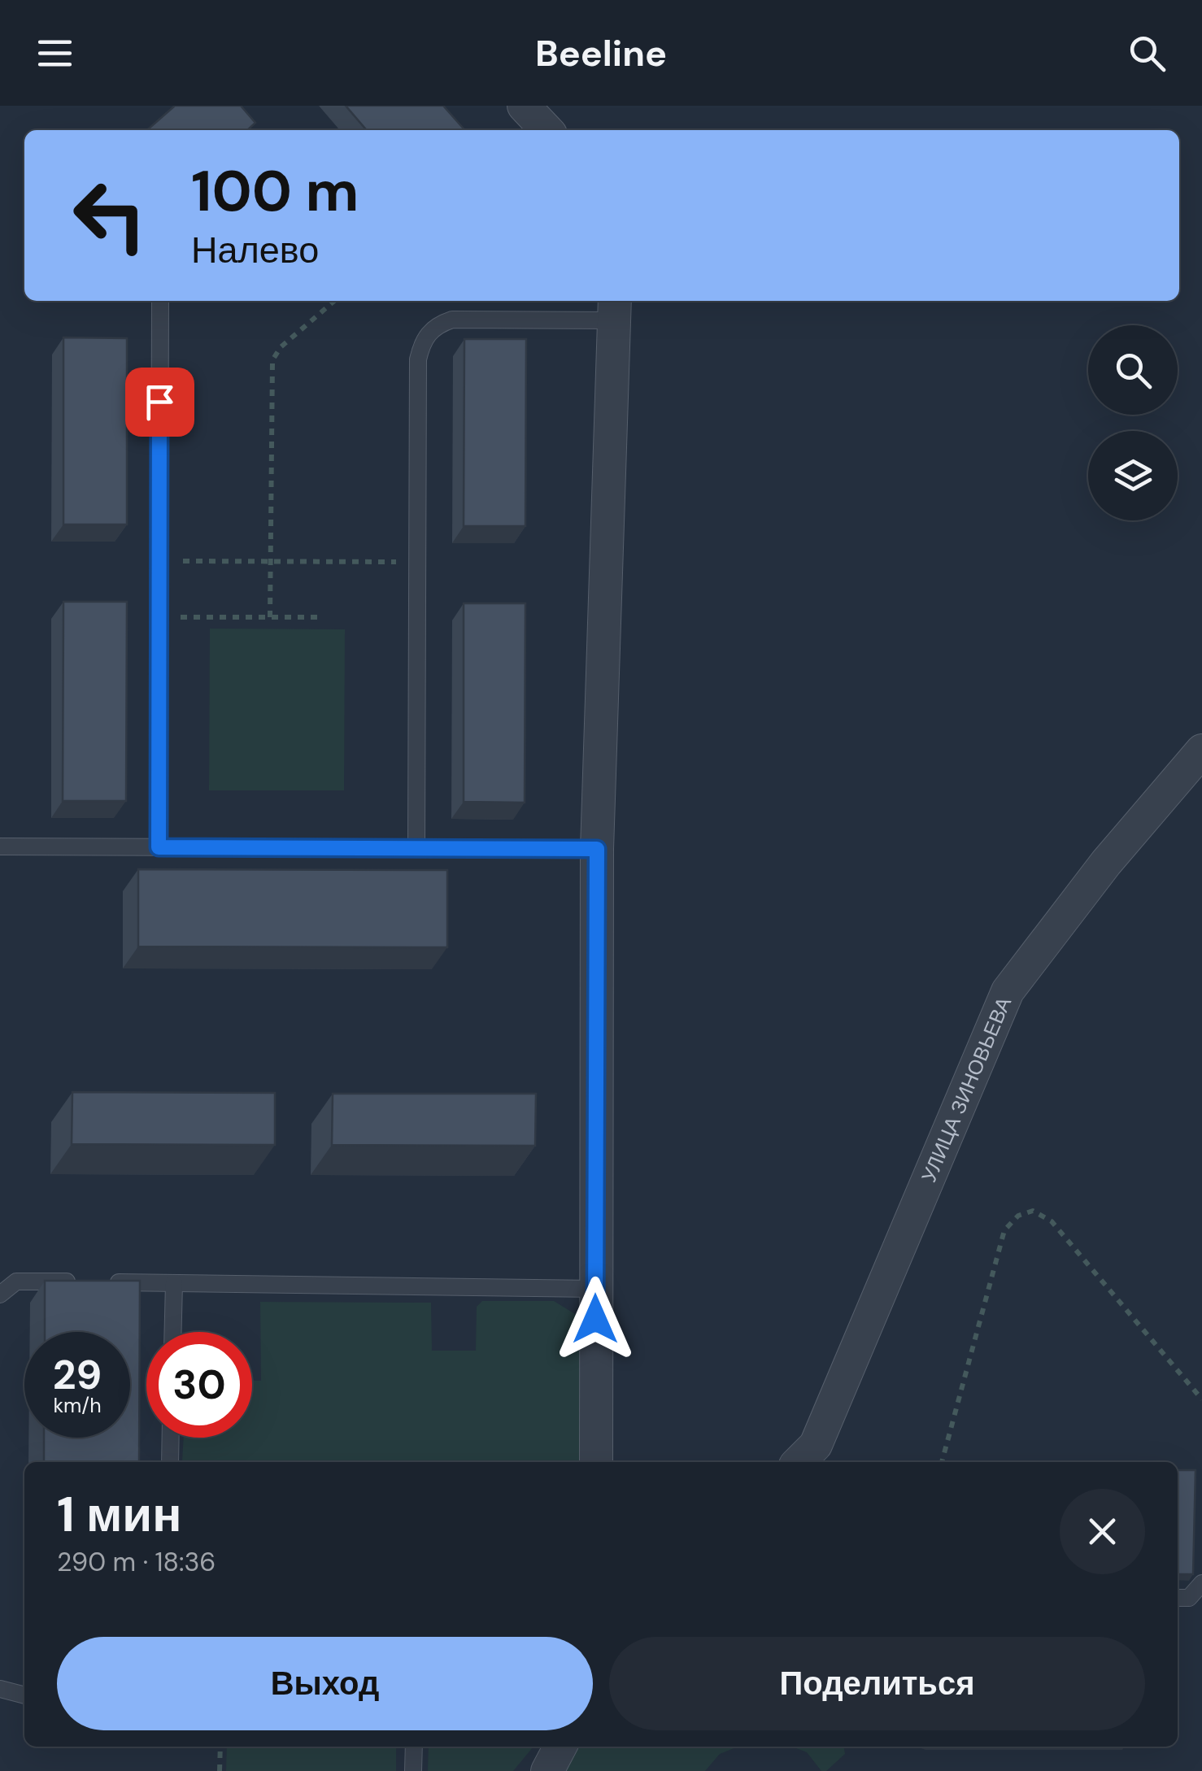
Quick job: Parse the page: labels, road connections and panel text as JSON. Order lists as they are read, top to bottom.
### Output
{
  "streets": {
    "street": ["УЛИЦА ЗИНОВЬЕВА"]
  },
  "page": {
    "header": "Beeline",
    "turn": ["100 m", "Налево"],
    "speed": "29 km/h",
    "limit": "30",
    "heading": ["1 мин", "290 m · 18:36"],
    "buttons": ["Выход", "Поделиться"]
  }
}
